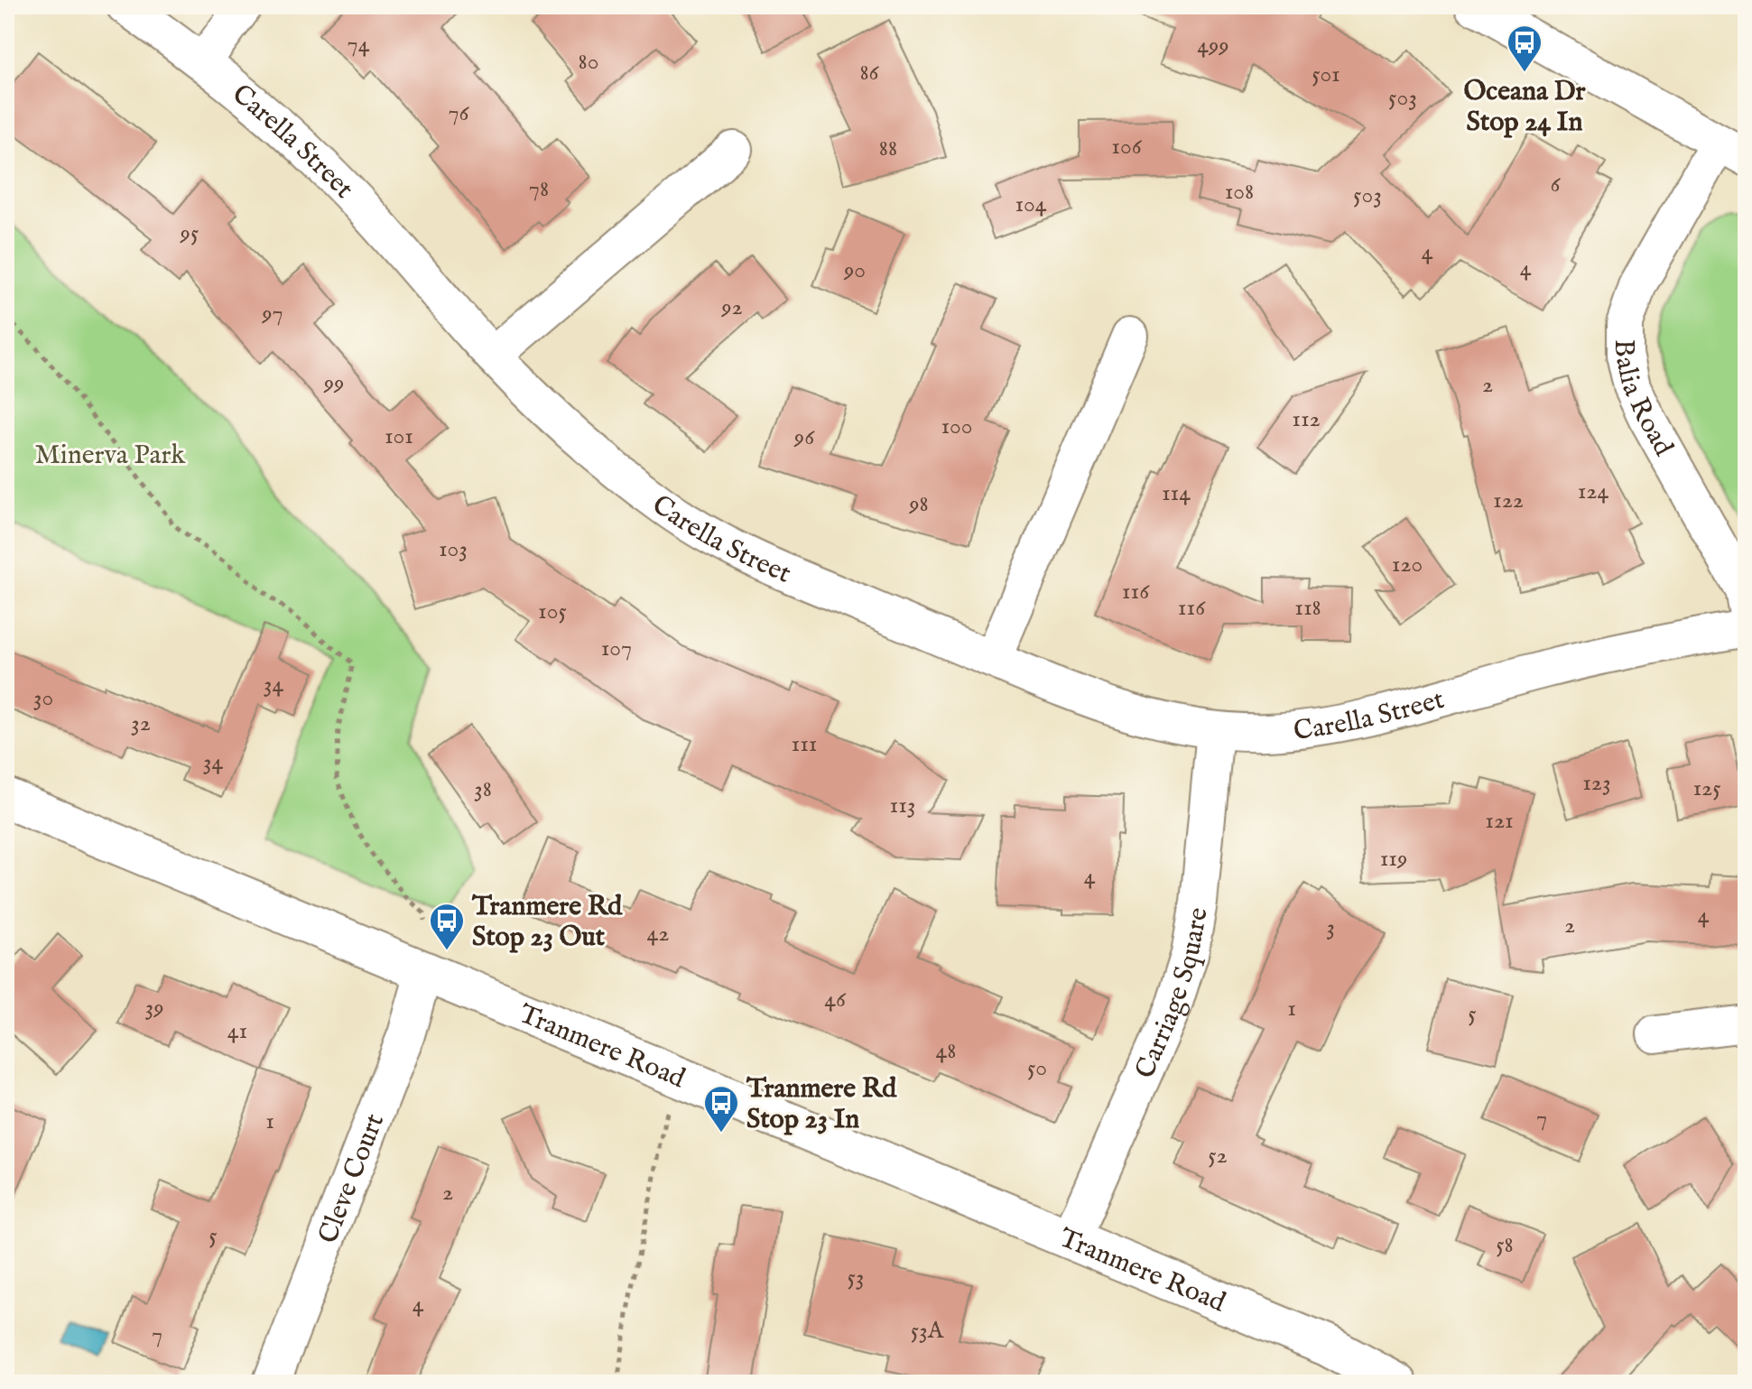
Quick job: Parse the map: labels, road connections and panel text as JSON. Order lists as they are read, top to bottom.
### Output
{
  "streets": {
    "street": [
      "Carella Street",
      "Balia Road",
      "Carriage Square",
      "Tranmere Road",
      "Cleve Court"
    ]
  },
  "crossings": [
    ["Carella Street", "Carriage Square"],
    ["Carriage Square", "Tranmere Road"],
    ["Tranmere Road", "Cleve Court"]
  ],
  "parks": ["Minerva Park"],
  "places": {
    "bus stop": ["Oceana Dr Stop 24 In", "Tranmere Rd Stop 23 Out", "Tranmere Rd Stop 23 In"]
  },
  "house_numbers": [
    "74",
    "499",
    "80",
    "86",
    "501",
    "503",
    "76",
    "106",
    "88",
    "6",
    "78",
    "108",
    "503",
    "104",
    "95",
    "4",
    "4",
    "90",
    "92",
    "97",
    "99",
    "2",
    "112",
    "100",
    "101",
    "96",
    "124",
    "114",
    "122",
    "98",
    "103",
    "120",
    "116",
    "116",
    "118",
    "105",
    "107",
    "34",
    "30",
    "32",
    "111",
    "34",
    "123",
    "125",
    "38",
    "113",
    "121",
    "119",
    "4",
    "4",
    "2",
    "3",
    "42",
    "46",
    "39",
    "1",
    "5",
    "41",
    "48",
    "50",
    "7",
    "1",
    "52",
    "2",
    "5",
    "58",
    "53",
    "4",
    "53A",
    "7"
  ]
}
